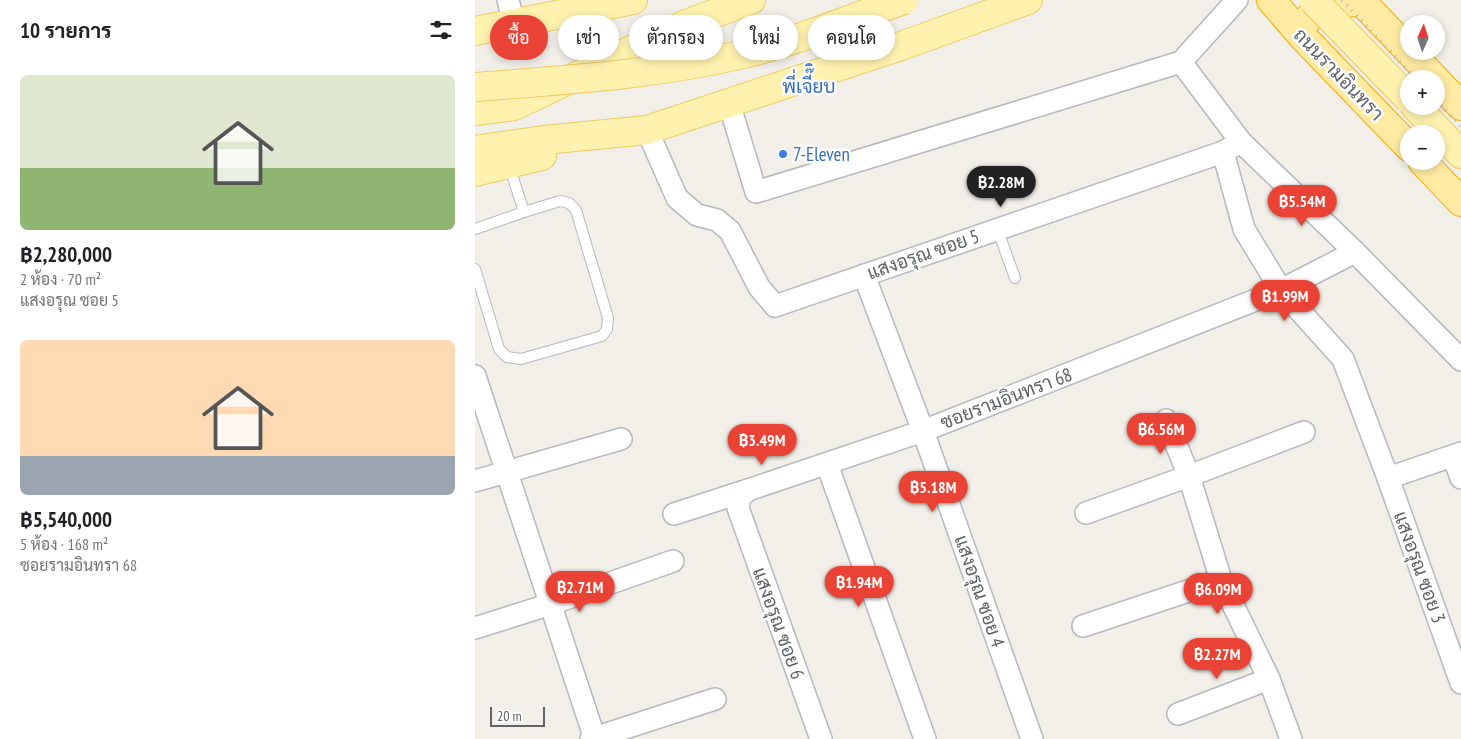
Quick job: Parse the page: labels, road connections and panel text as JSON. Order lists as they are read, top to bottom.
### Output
{
  "streets": {
    "highway": ["ถนนรามอินทรา"],
    "street": [
      "แสงอรุณ ซอย 5",
      "ซอยรามอินทรา 68",
      "แสงอรุณ ซอย 3",
      "แสงอรุณ ซอย 4",
      "แสงอรุณ ซอย 6"
    ]
  },
  "crossings": [
    ["แสงอรุณ ซอย 5", "แสงอรุณ ซอย 4"],
    ["ซอยรามอินทรา 68", "แสงอรุณ ซอย 4"],
    ["ซอยรามอินทรา 68", "แสงอรุณ ซอย 6"]
  ],
  "places": ["พี่เจี๊ยบ", "7-Eleven"],
  "scale_bar": "20 m",
  "north": "top",
  "page": {
    "heading": "10 รายการ",
    "map_buttons": ["+", "−"],
    "chip": [
      "ซื้อ",
      "เช่า",
      "ตัวกรอง",
      "ใหม่",
      "คอนโด"
    ],
    "list": [
      {
        "name": "฿2,280,000",
        "note": "2 ห้อง · 70 m² · แสงอรุณ ซอย 5"
      },
      {
        "name": "฿5,540,000",
        "note": "5 ห้อง · 168 m² · ซอยรามอินทรา 68"
      }
    ],
    "price": [
      "฿2.28M",
      "฿5.54M",
      "฿1.99M",
      "฿6.56M",
      "฿3.49M",
      "฿5.18M",
      "฿1.94M",
      "฿2.71M",
      "฿6.09M",
      "฿2.27M"
    ],
    "scale": "20 m"
  }
}
